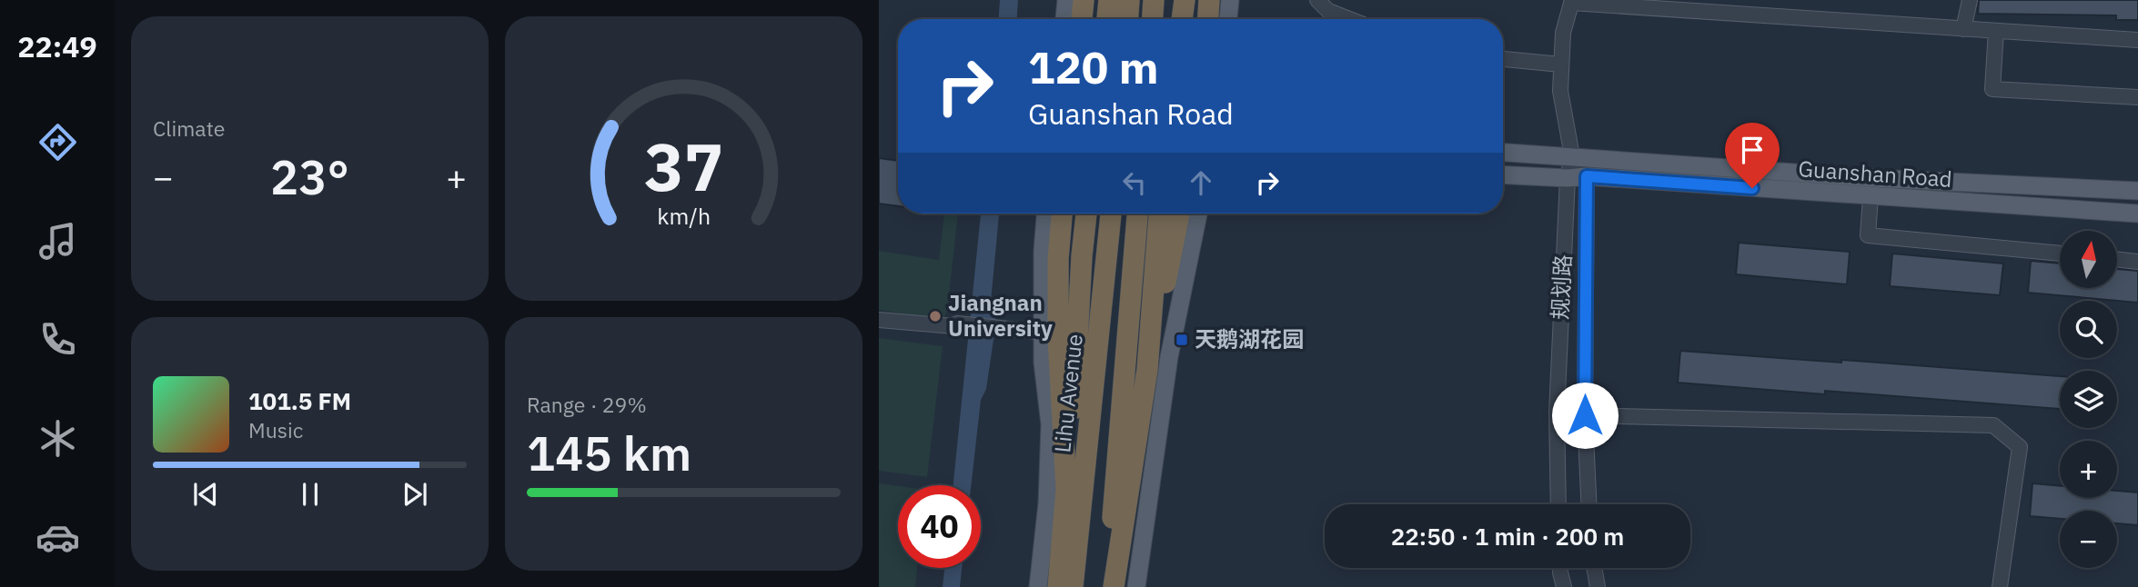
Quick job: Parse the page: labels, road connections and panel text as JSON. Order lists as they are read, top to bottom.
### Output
{
  "streets": {
    "highway": ["Lihu Avenue"],
    "main road": ["Guanshan Road"],
    "street": ["规划路"]
  },
  "crossings": [
    ["Guanshan Road", "规划路"]
  ],
  "places": {
    "other": ["Jiangnan University"],
    "transit": ["天鹅湖花园"]
  },
  "north": "top",
  "page": {
    "tabs": "22:49",
    "tile": [
      "Climate",
      ["Range · 29%", "145 km"]
    ],
    "turn": ["120 m", "Guanshan Road"],
    "heat": ["−", "23°", "+"],
    "map_buttons": ["+", "−"],
    "song": ["101.5 FM", "Music"],
    "limit": "40",
    "trip": "22:50 · 1 min · 200 m",
    "gauge": ["37", "km/h"]
  }
}
